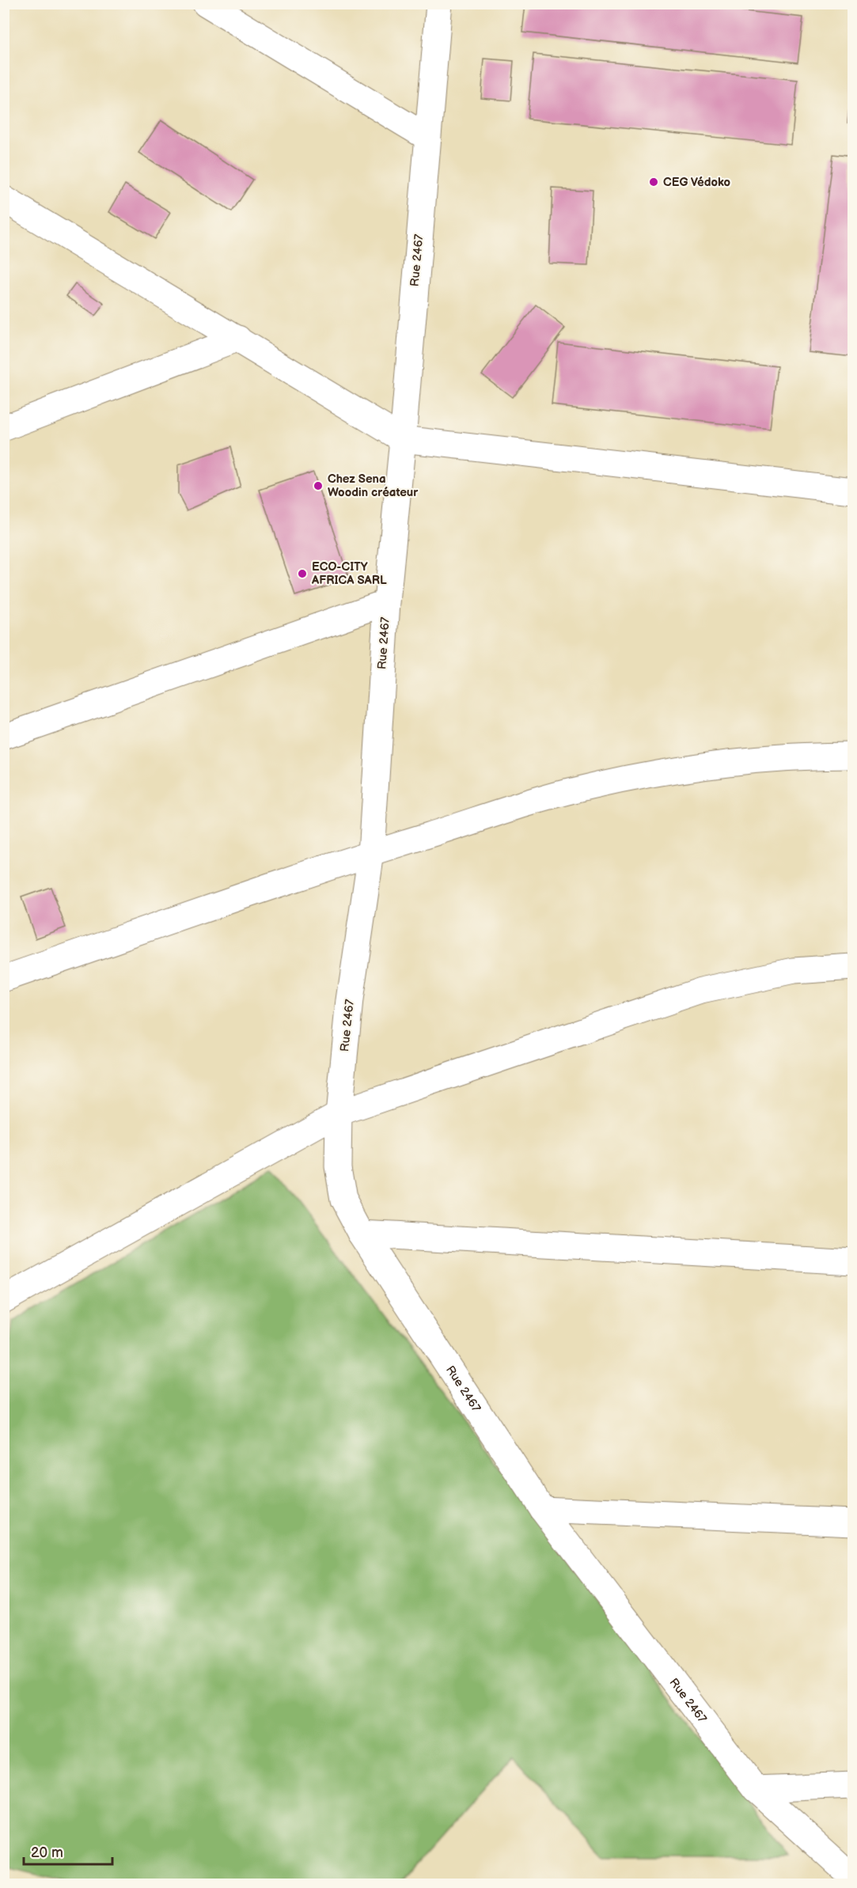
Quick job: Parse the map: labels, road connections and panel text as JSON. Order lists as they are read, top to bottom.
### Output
{
  "streets": {
    "street": ["Rue 2467"]
  },
  "places": ["CEG Védoko", "Chez Sena Woodin créateur", "ECO-CITY AFRICA SARL"],
  "scale_bar": "20 m"
}
